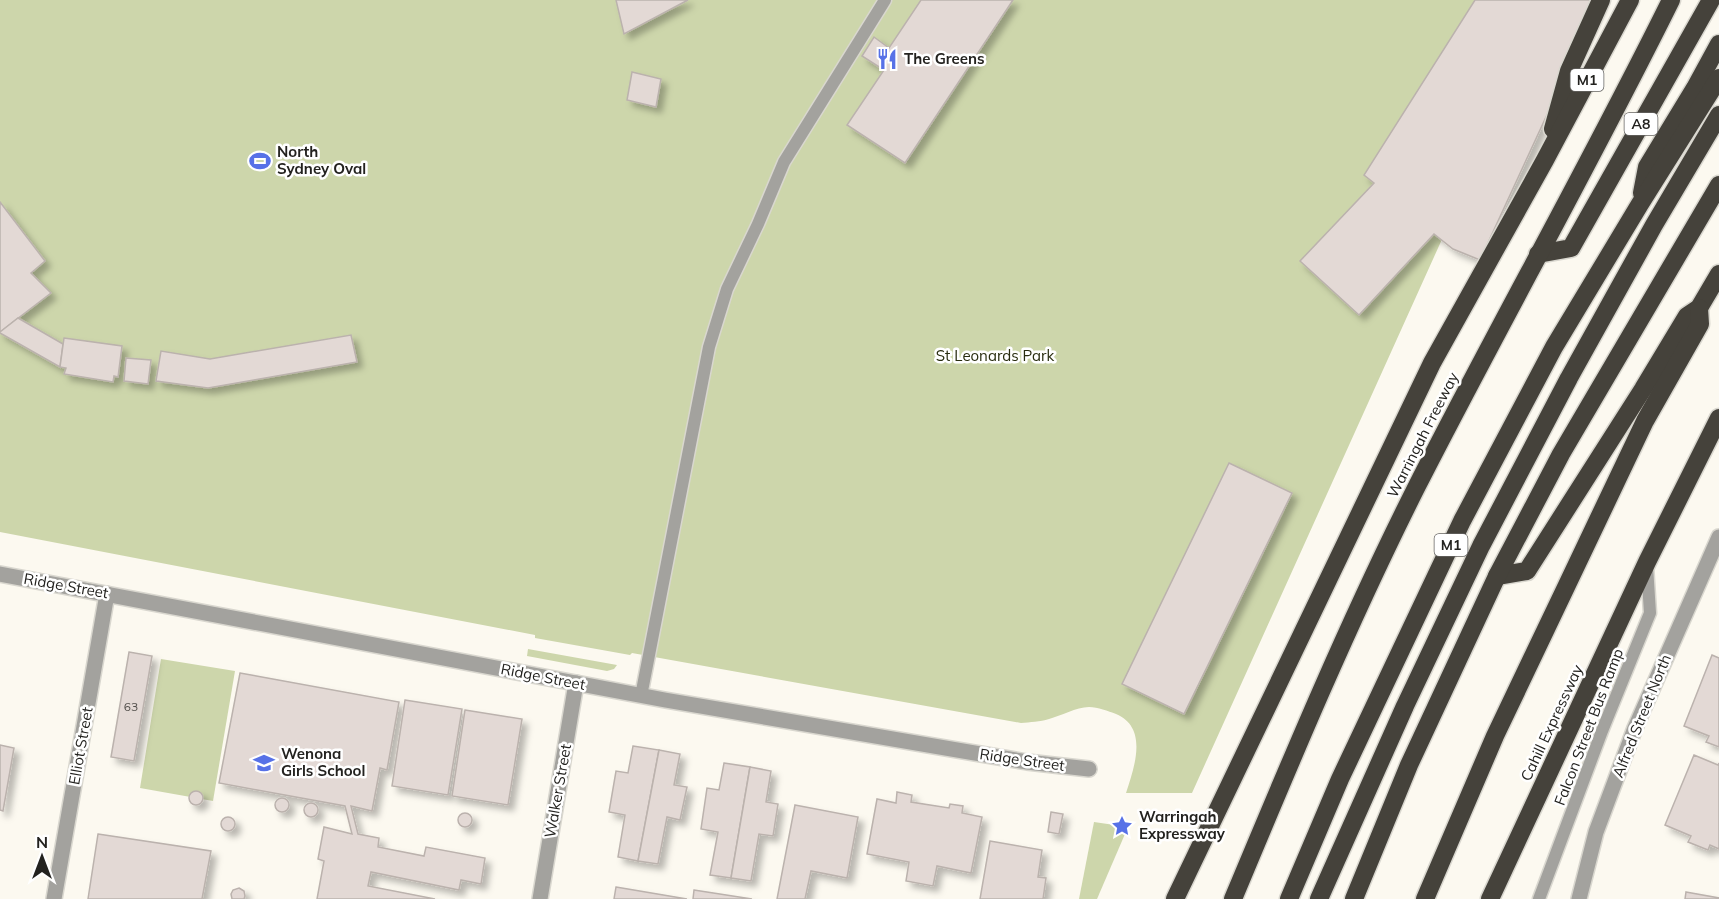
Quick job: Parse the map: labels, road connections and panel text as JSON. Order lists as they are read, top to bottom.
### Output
{
  "streets": {
    "highway": [
      "M1",
      "A8",
      "Warringah Freeway",
      "Cahill Expressway"
    ],
    "street": [
      "Ridge Street",
      "Alfred Street North",
      "Elliot Street",
      "Walker Street"
    ],
    "lane": ["Falcon Street Bus Ramp"]
  },
  "crossings": [
    ["A8", "Warringah Freeway"],
    ["Ridge Street", "Elliot Street"],
    ["Ridge Street", "Walker Street"],
    ["Cahill Expressway", "Falcon Street Bus Ramp"]
  ],
  "parks": ["St Leonards Park"],
  "places": {
    "restaurant": ["The Greens"],
    "sports": ["North Sydney Oval"],
    "school or university": ["Wenona Girls School"],
    "place": ["Warringah Expressway"]
  },
  "house_numbers": ["63"],
  "north": "top"
}
